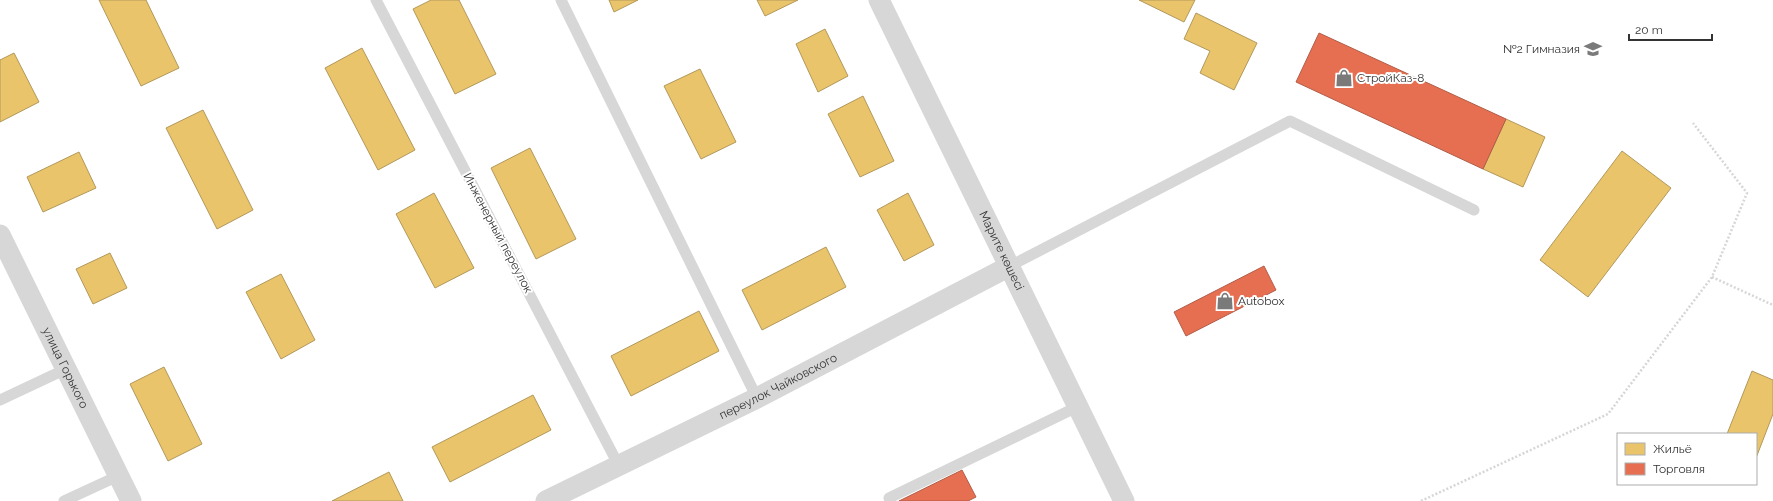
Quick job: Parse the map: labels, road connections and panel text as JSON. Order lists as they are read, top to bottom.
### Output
{
  "streets": {
    "street": ["Марите көшесі", "улица Горького", "переулок Чайковского"],
    "lane": ["Инженерный переулок"]
  },
  "crossings": [
    ["Инженерный переулок", "переулок Чайковского"],
    ["Марите көшесі", "переулок Чайковского"]
  ],
  "places": {
    "school or university": ["№2 Гимназия"],
    "shop": ["СтройКаз-8", "Autobox"]
  },
  "legend": ["Жильё", "Торговля"],
  "scale_bar": "20 m"
}
